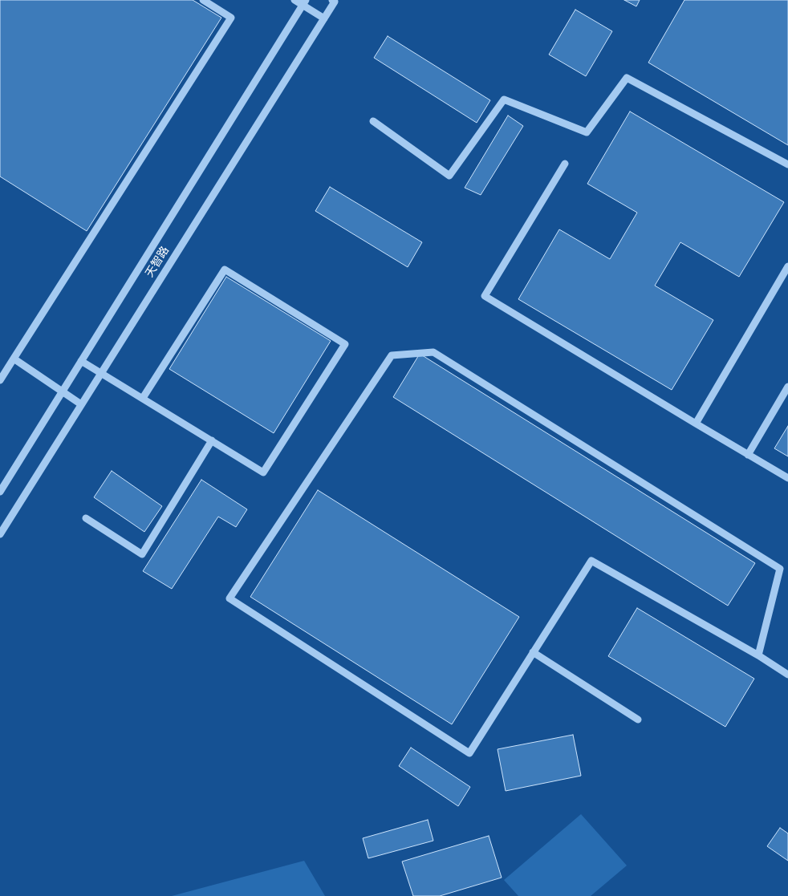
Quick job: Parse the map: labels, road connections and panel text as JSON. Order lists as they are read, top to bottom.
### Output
{
  "streets": {
    "street": ["天智路"]
  }
}
